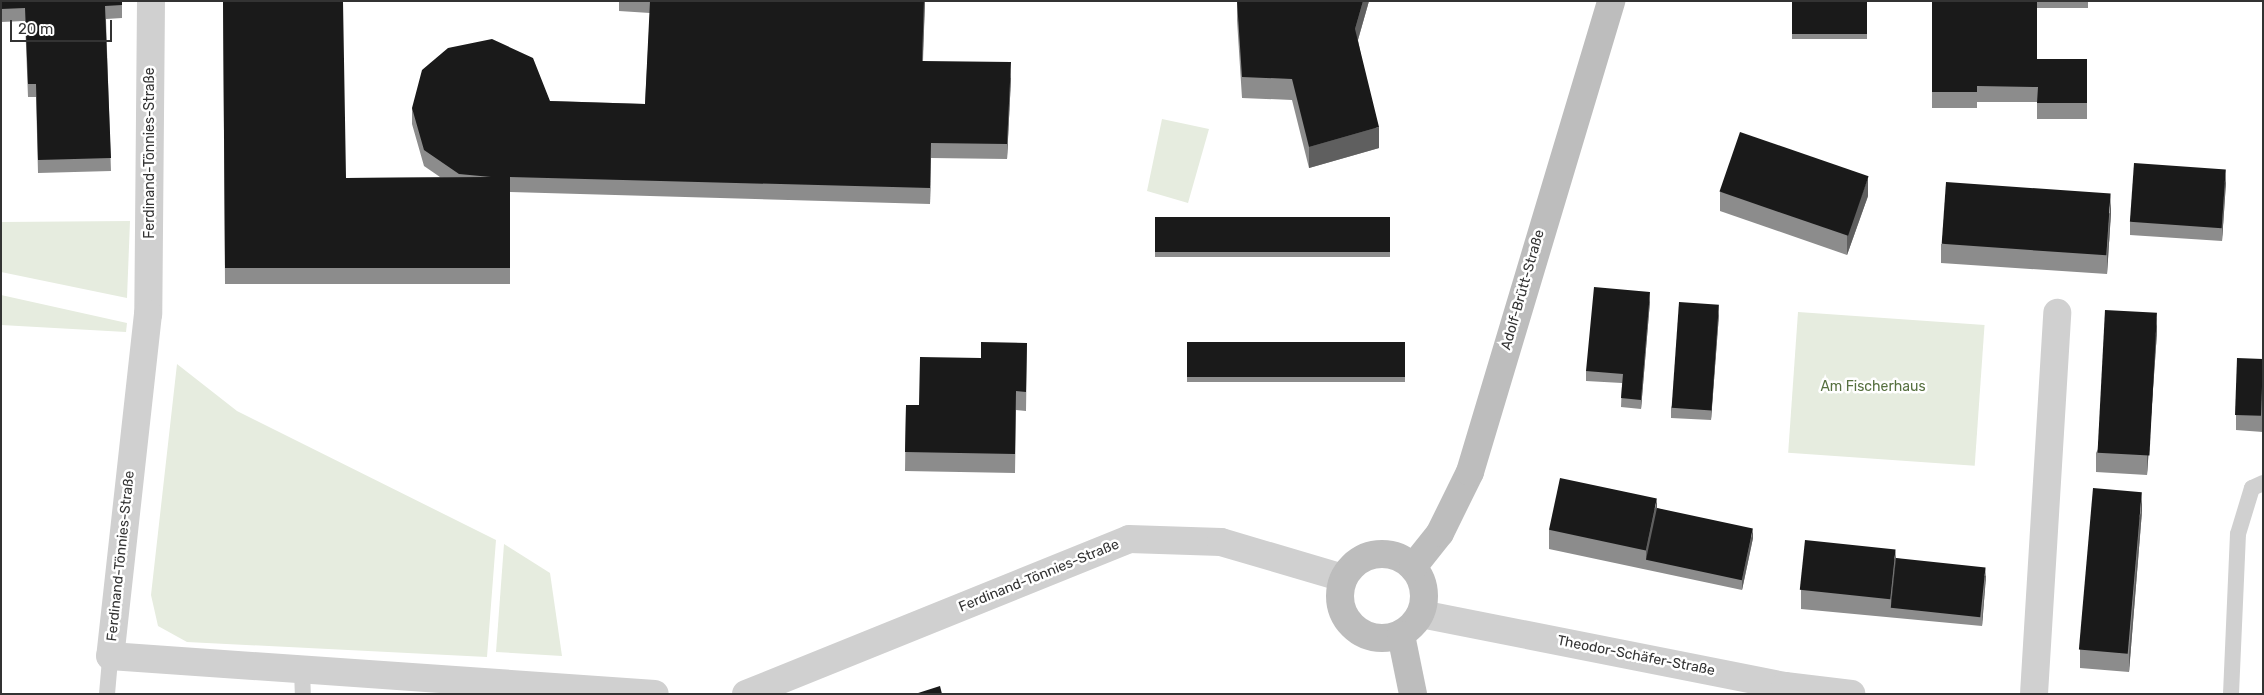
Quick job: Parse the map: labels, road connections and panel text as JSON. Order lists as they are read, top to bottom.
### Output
{
  "streets": {
    "main road": ["Adolf-Brütt-Straße"],
    "street": ["Ferdinand-Tönnies-Straße", "Theodor-Schäfer-Straße"]
  },
  "crossings": [
    ["Ferdinand-Tönnies-Straße", "Adolf-Brütt-Straße"],
    ["Ferdinand-Tönnies-Straße", "Theodor-Schäfer-Straße"],
    ["Adolf-Brütt-Straße", "Theodor-Schäfer-Straße"]
  ],
  "parks": ["Am Fischerhaus"],
  "scale_bar": "20 m"
}
